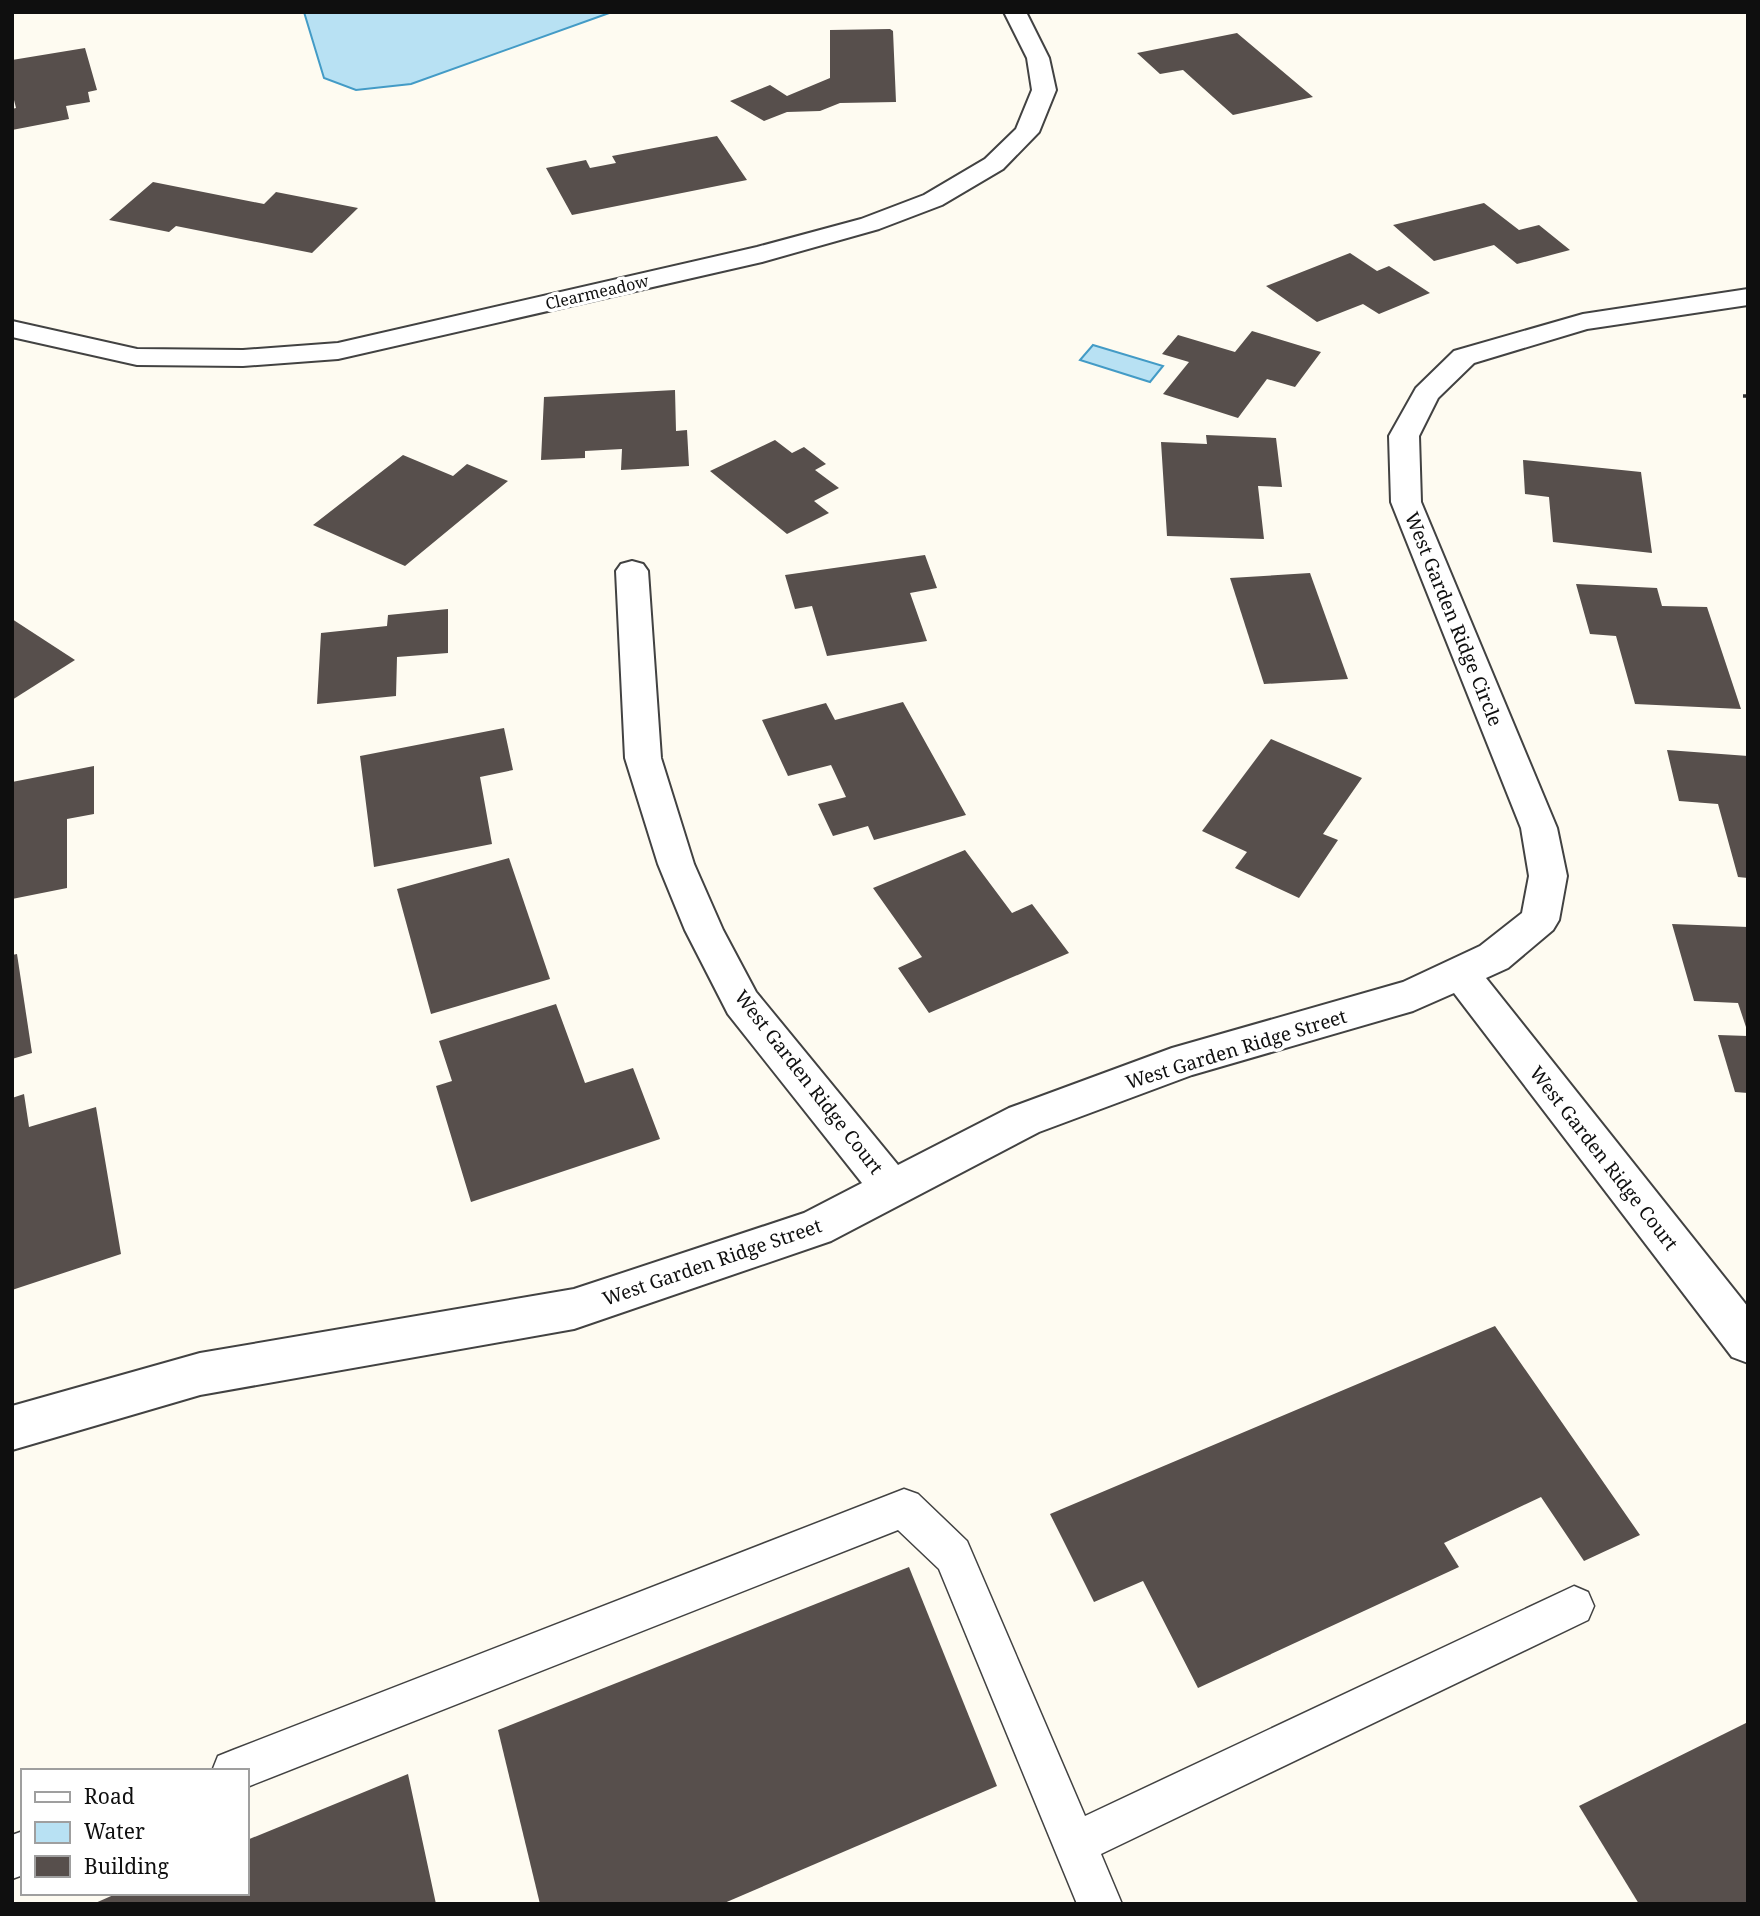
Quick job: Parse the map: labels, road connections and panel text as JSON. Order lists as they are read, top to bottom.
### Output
{
  "streets": {
    "street": [
      "Clearmeadow",
      "West Garden Ridge Circle",
      "West Garden Ridge Street",
      "West Garden Ridge Court"
    ]
  },
  "crossings": [
    ["West Garden Ridge Circle", "West Garden Ridge Street"],
    ["West Garden Ridge Circle", "West Garden Ridge Court"],
    ["West Garden Ridge Street", "West Garden Ridge Court"]
  ],
  "legend": ["Road", "Water", "Building"]
}
